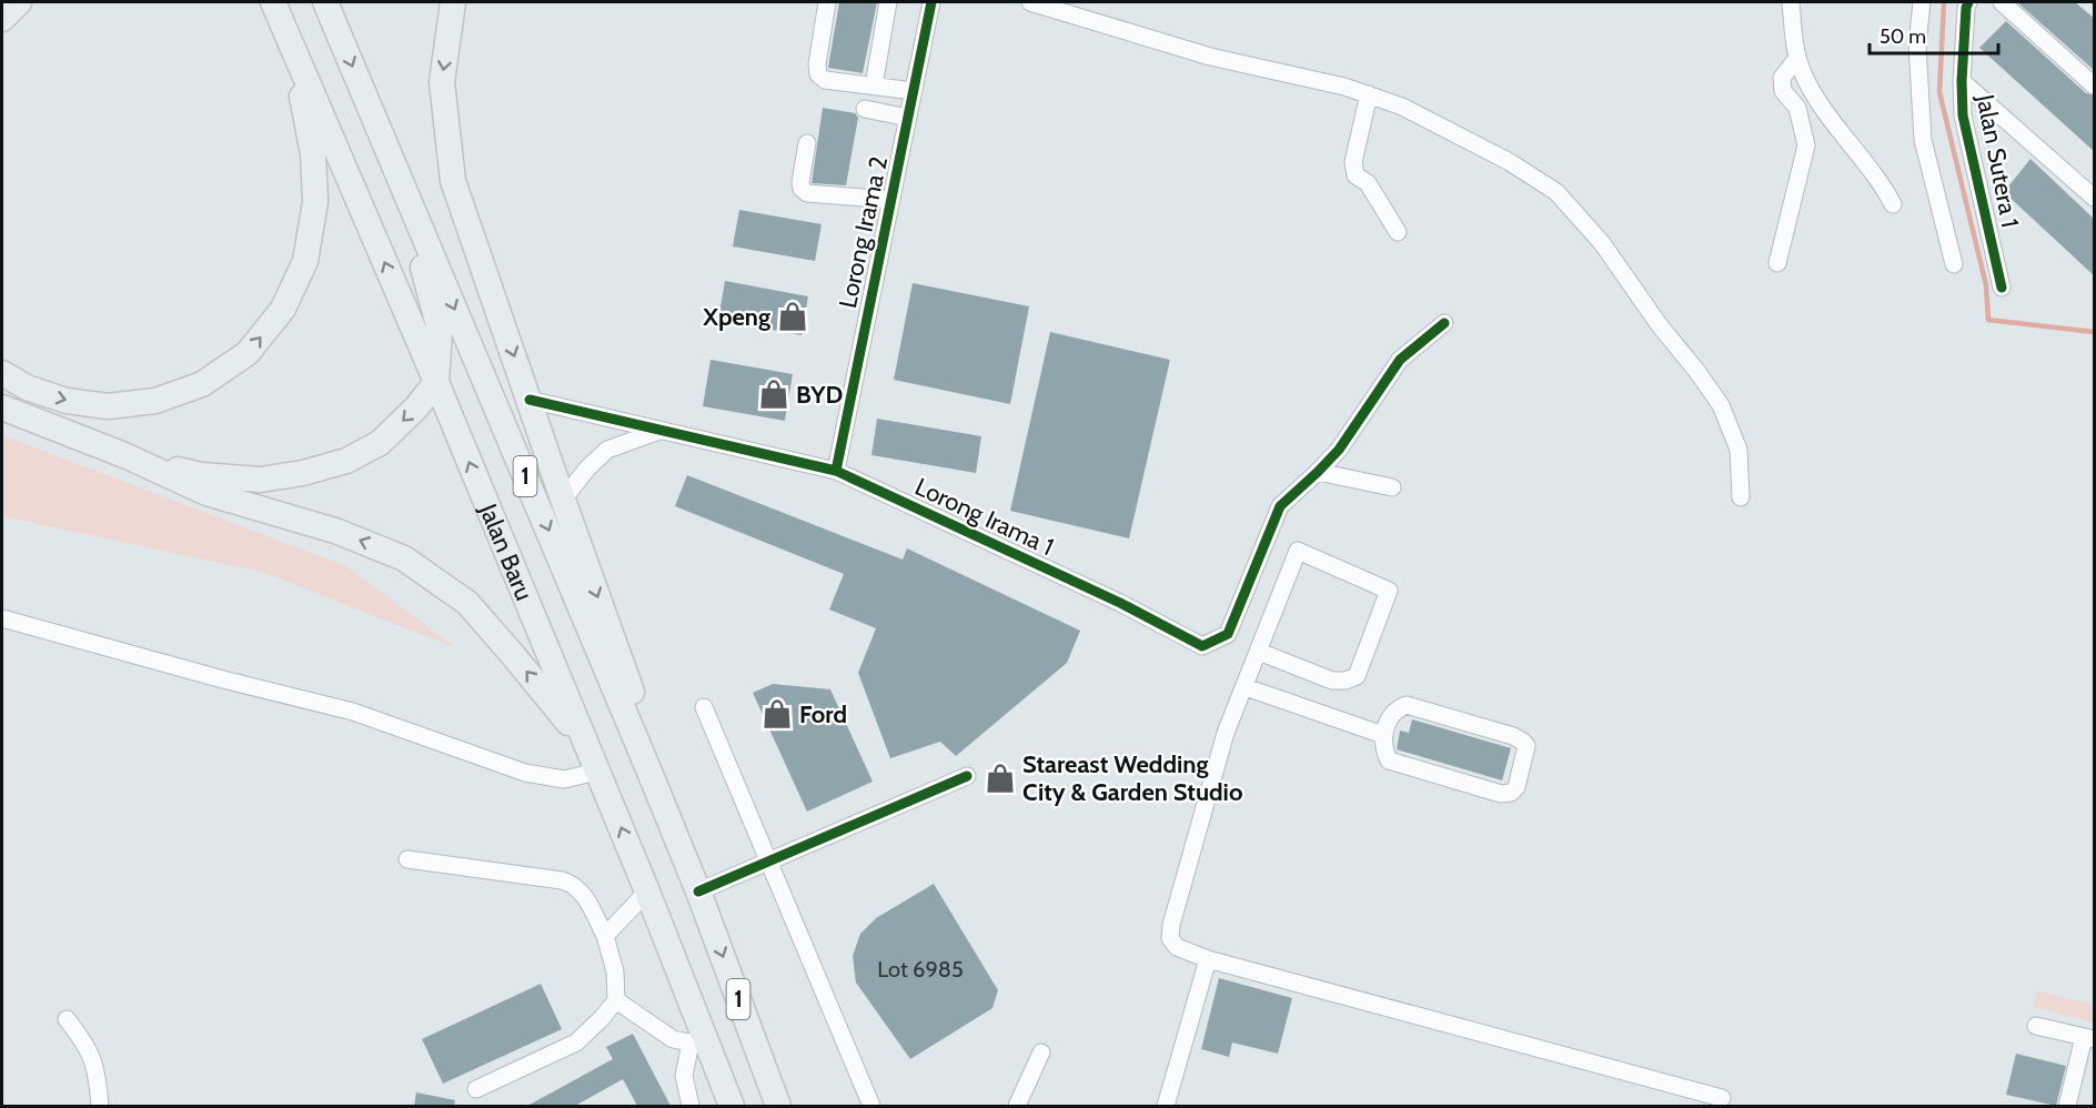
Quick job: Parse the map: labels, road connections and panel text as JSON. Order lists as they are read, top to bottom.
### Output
{
  "streets": {
    "highway": ["1", "Jalan Baru"],
    "street": ["Jalan Sutera 1", "Lorong Irama 2", "Lorong Irama 1"]
  },
  "crossings": [
    ["Lorong Irama 2", "Lorong Irama 1"]
  ],
  "places": {
    "shop": [
      "Xpeng",
      "BYD",
      "Ford",
      "Stareast Wedding City & Garden Studio"
    ]
  },
  "house_numbers": ["Lot 6985"],
  "scale_bar": "50 m"
}
